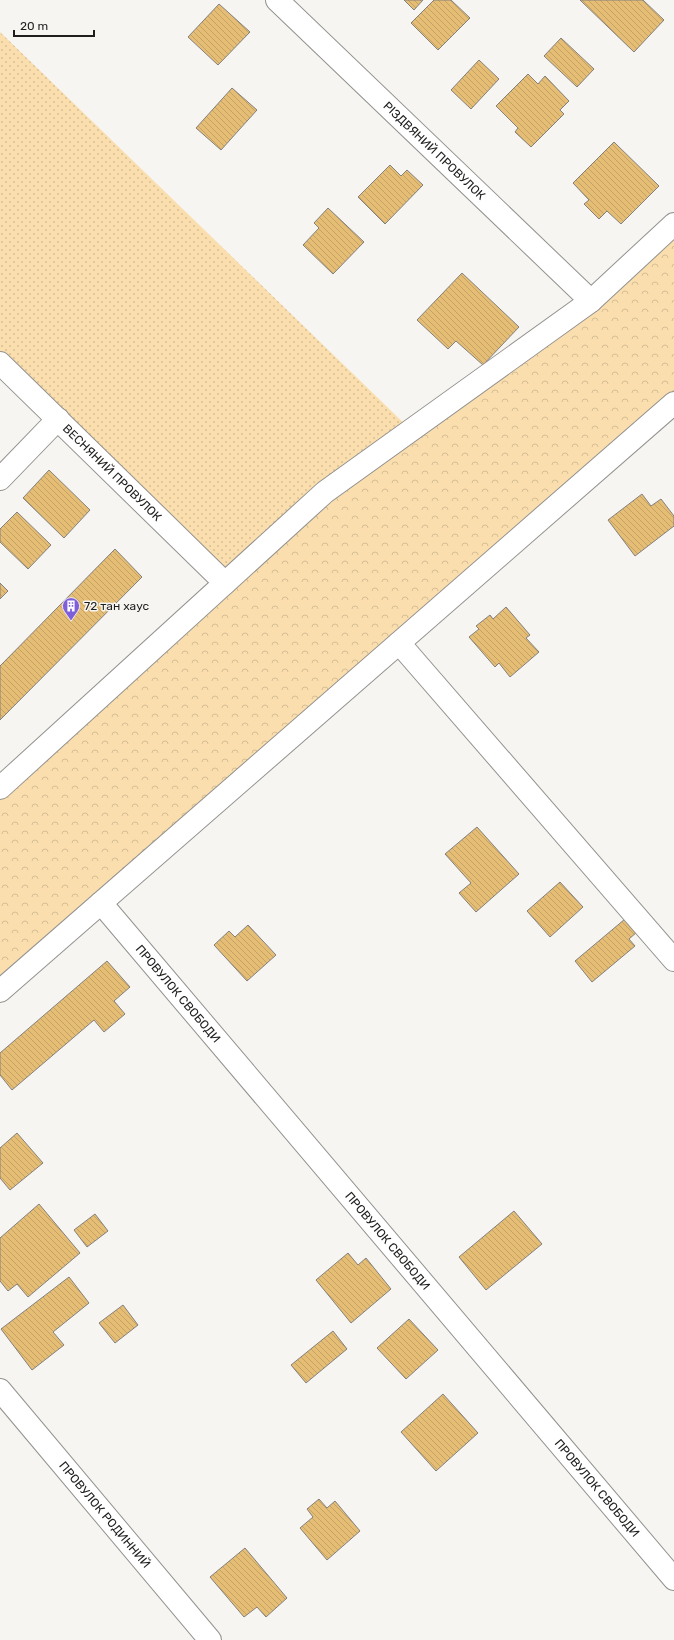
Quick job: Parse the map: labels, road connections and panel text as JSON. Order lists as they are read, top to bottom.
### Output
{
  "streets": {
    "street": [
      "РІЗДВЯНИЙ ПРОВУЛОК",
      "ВЕСНЯНИЙ ПРОВУЛОК",
      "ПРОВУЛОК СВОБОДИ",
      "ПРОВУЛОК РОДИННИЙ"
    ]
  },
  "places": {
    "building": ["72 тан хаус"]
  },
  "scale_bar": "20 m"
}
